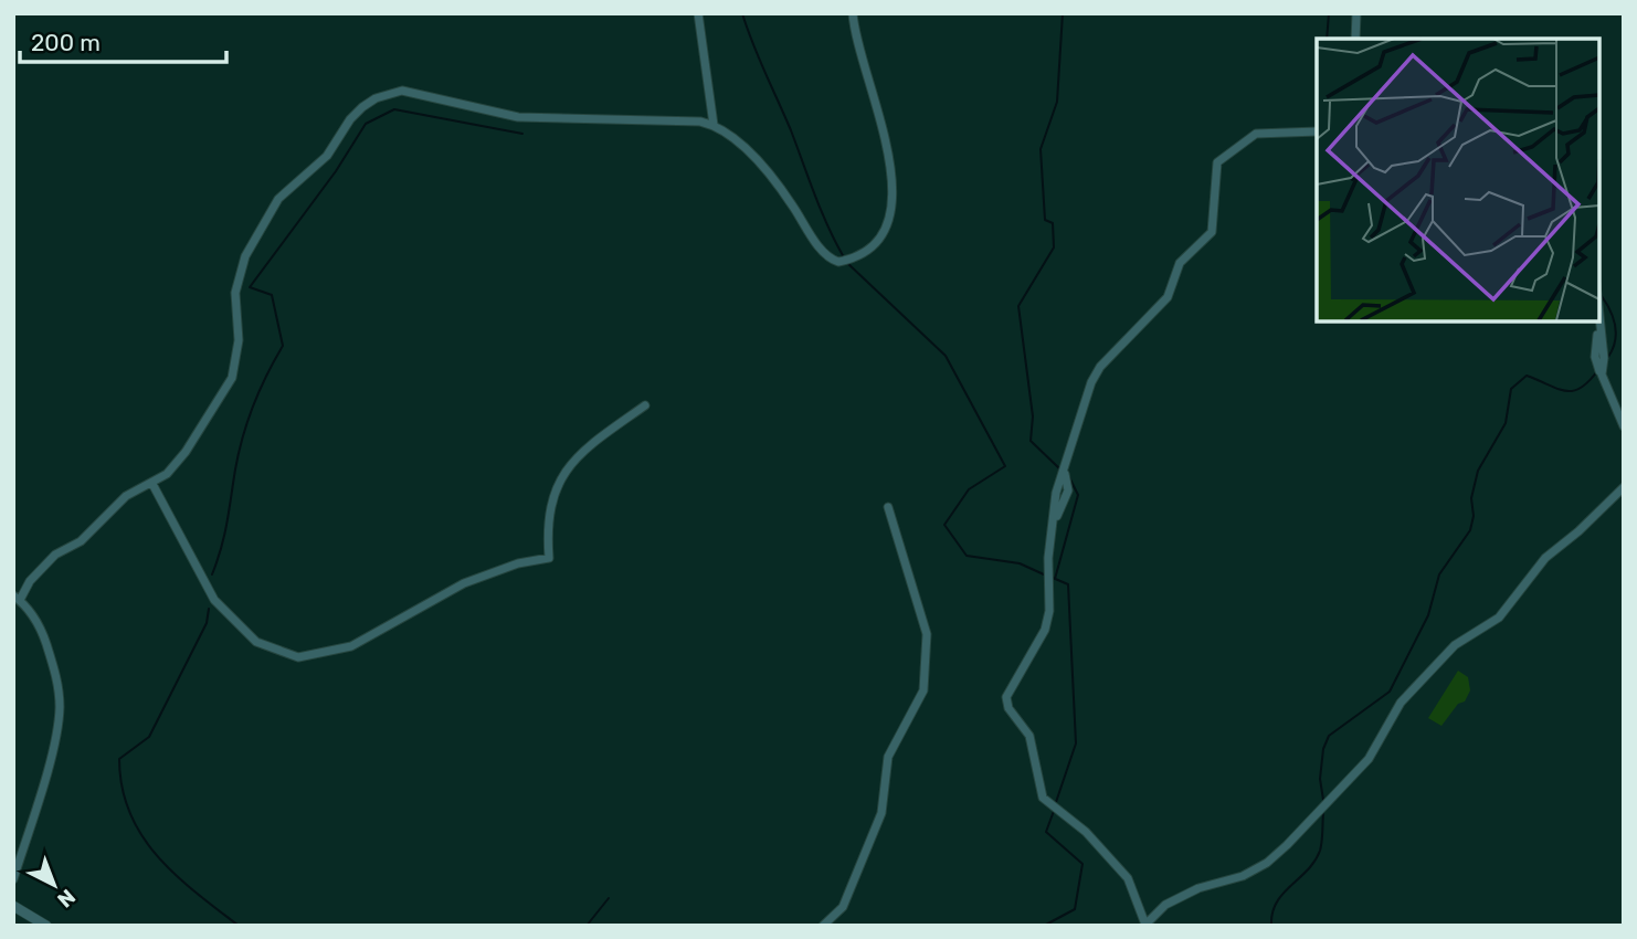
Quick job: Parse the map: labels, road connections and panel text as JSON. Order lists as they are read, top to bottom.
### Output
{
  "scale_bar": "200 m",
  "north": "bottom right"
}
